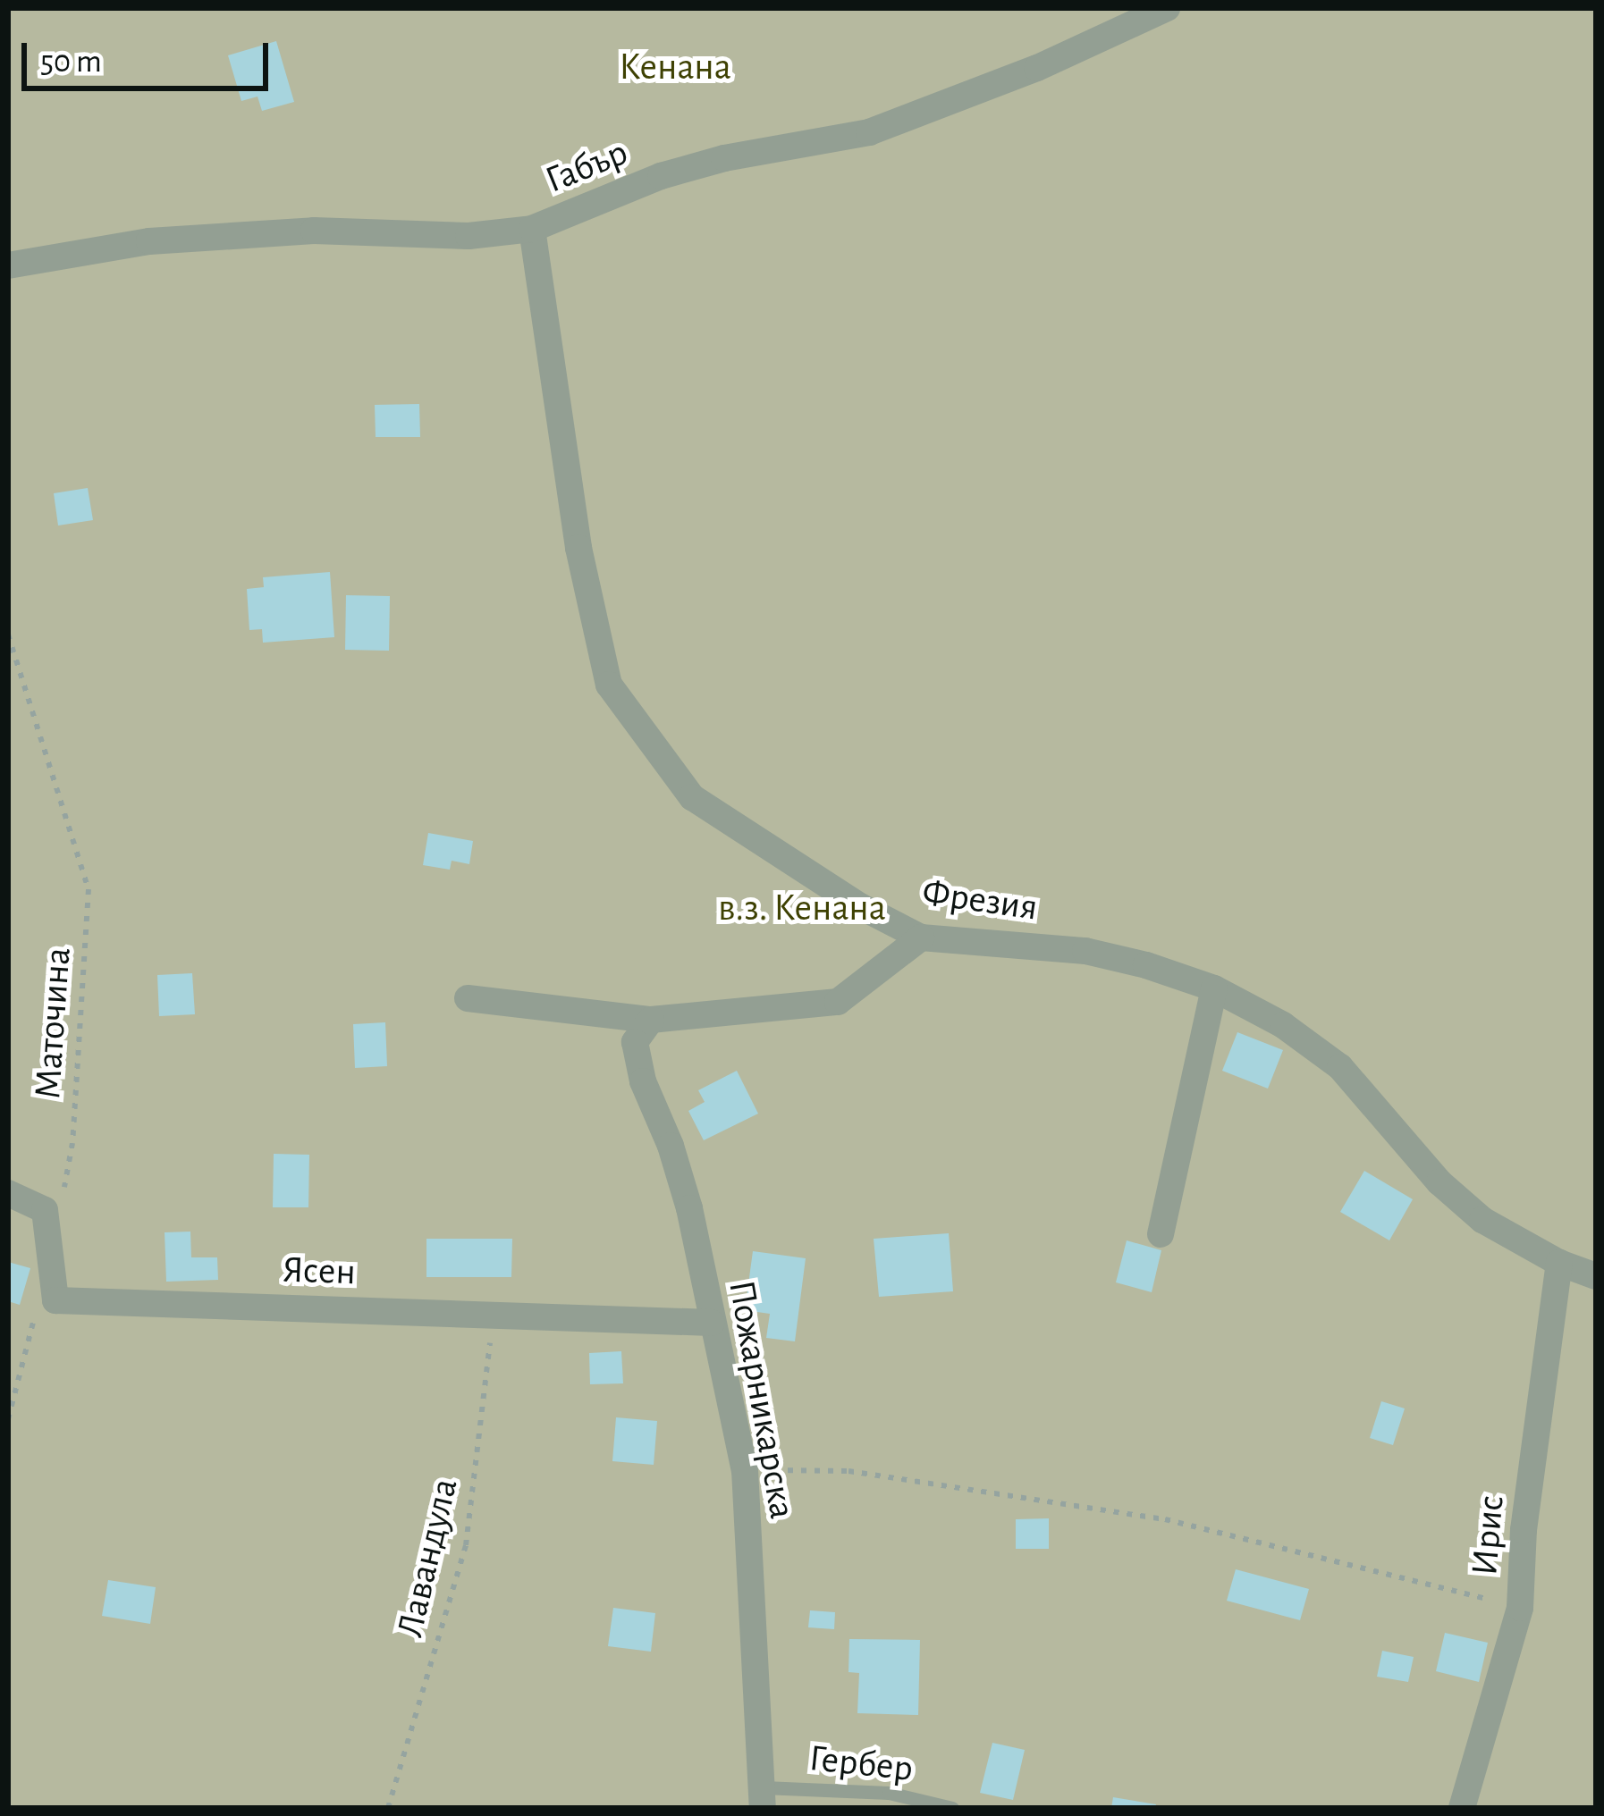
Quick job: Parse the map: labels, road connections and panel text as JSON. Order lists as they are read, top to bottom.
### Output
{
  "streets": {
    "street": [
      "Габър",
      "Фрезия",
      "Ясен",
      "Пожарникарска",
      "Ирис"
    ],
    "lane": ["Гербер"],
    "path": ["Маточина", "Лавандула"]
  },
  "crossings": [
    ["Габър", "Фрезия"],
    ["Фрезия", "Ирис"],
    ["Ясен", "Пожарникарска"],
    ["Ясен", "Лавандула"],
    ["Пожарникарска", "Гербер"]
  ],
  "parks": ["Кенана", "в.з. Кенана"],
  "scale_bar": "50 m"
}
